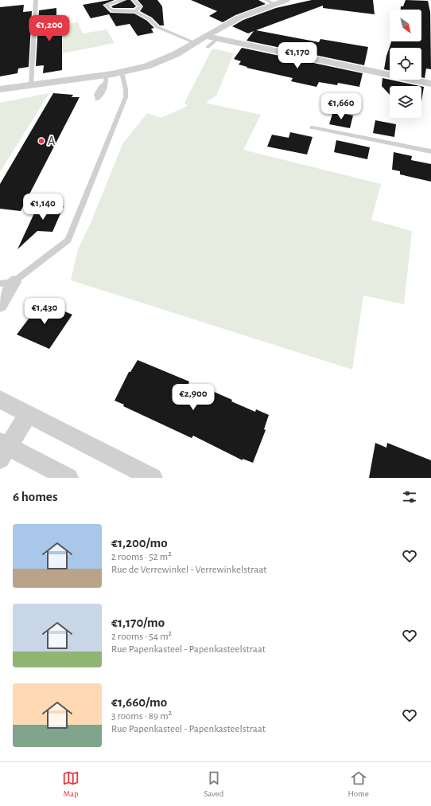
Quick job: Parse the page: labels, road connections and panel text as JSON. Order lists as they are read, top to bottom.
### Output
{
  "places": ["A"],
  "north": "bottom right",
  "page": {
    "price": [
      "€1,200",
      "€1,170",
      "€1,660",
      "€1,140",
      "€1,430",
      "€2,900"
    ],
    "heading": "6 homes",
    "list": [
      {
        "name": "€1,200/mo",
        "note": "2 rooms · 52 m² · Rue de Verrewinkel - Verrewinkelstraat"
      },
      {
        "name": "€1,170/mo",
        "note": "2 rooms · 54 m² · Rue Papenkasteel - Papenkasteelstraat"
      },
      {
        "name": "€1,660/mo",
        "note": "3 rooms · 89 m² · Rue Papenkasteel - Papenkasteelstraat"
      }
    ],
    "tabs": ["Map", "Saved", "Home"]
  }
}
